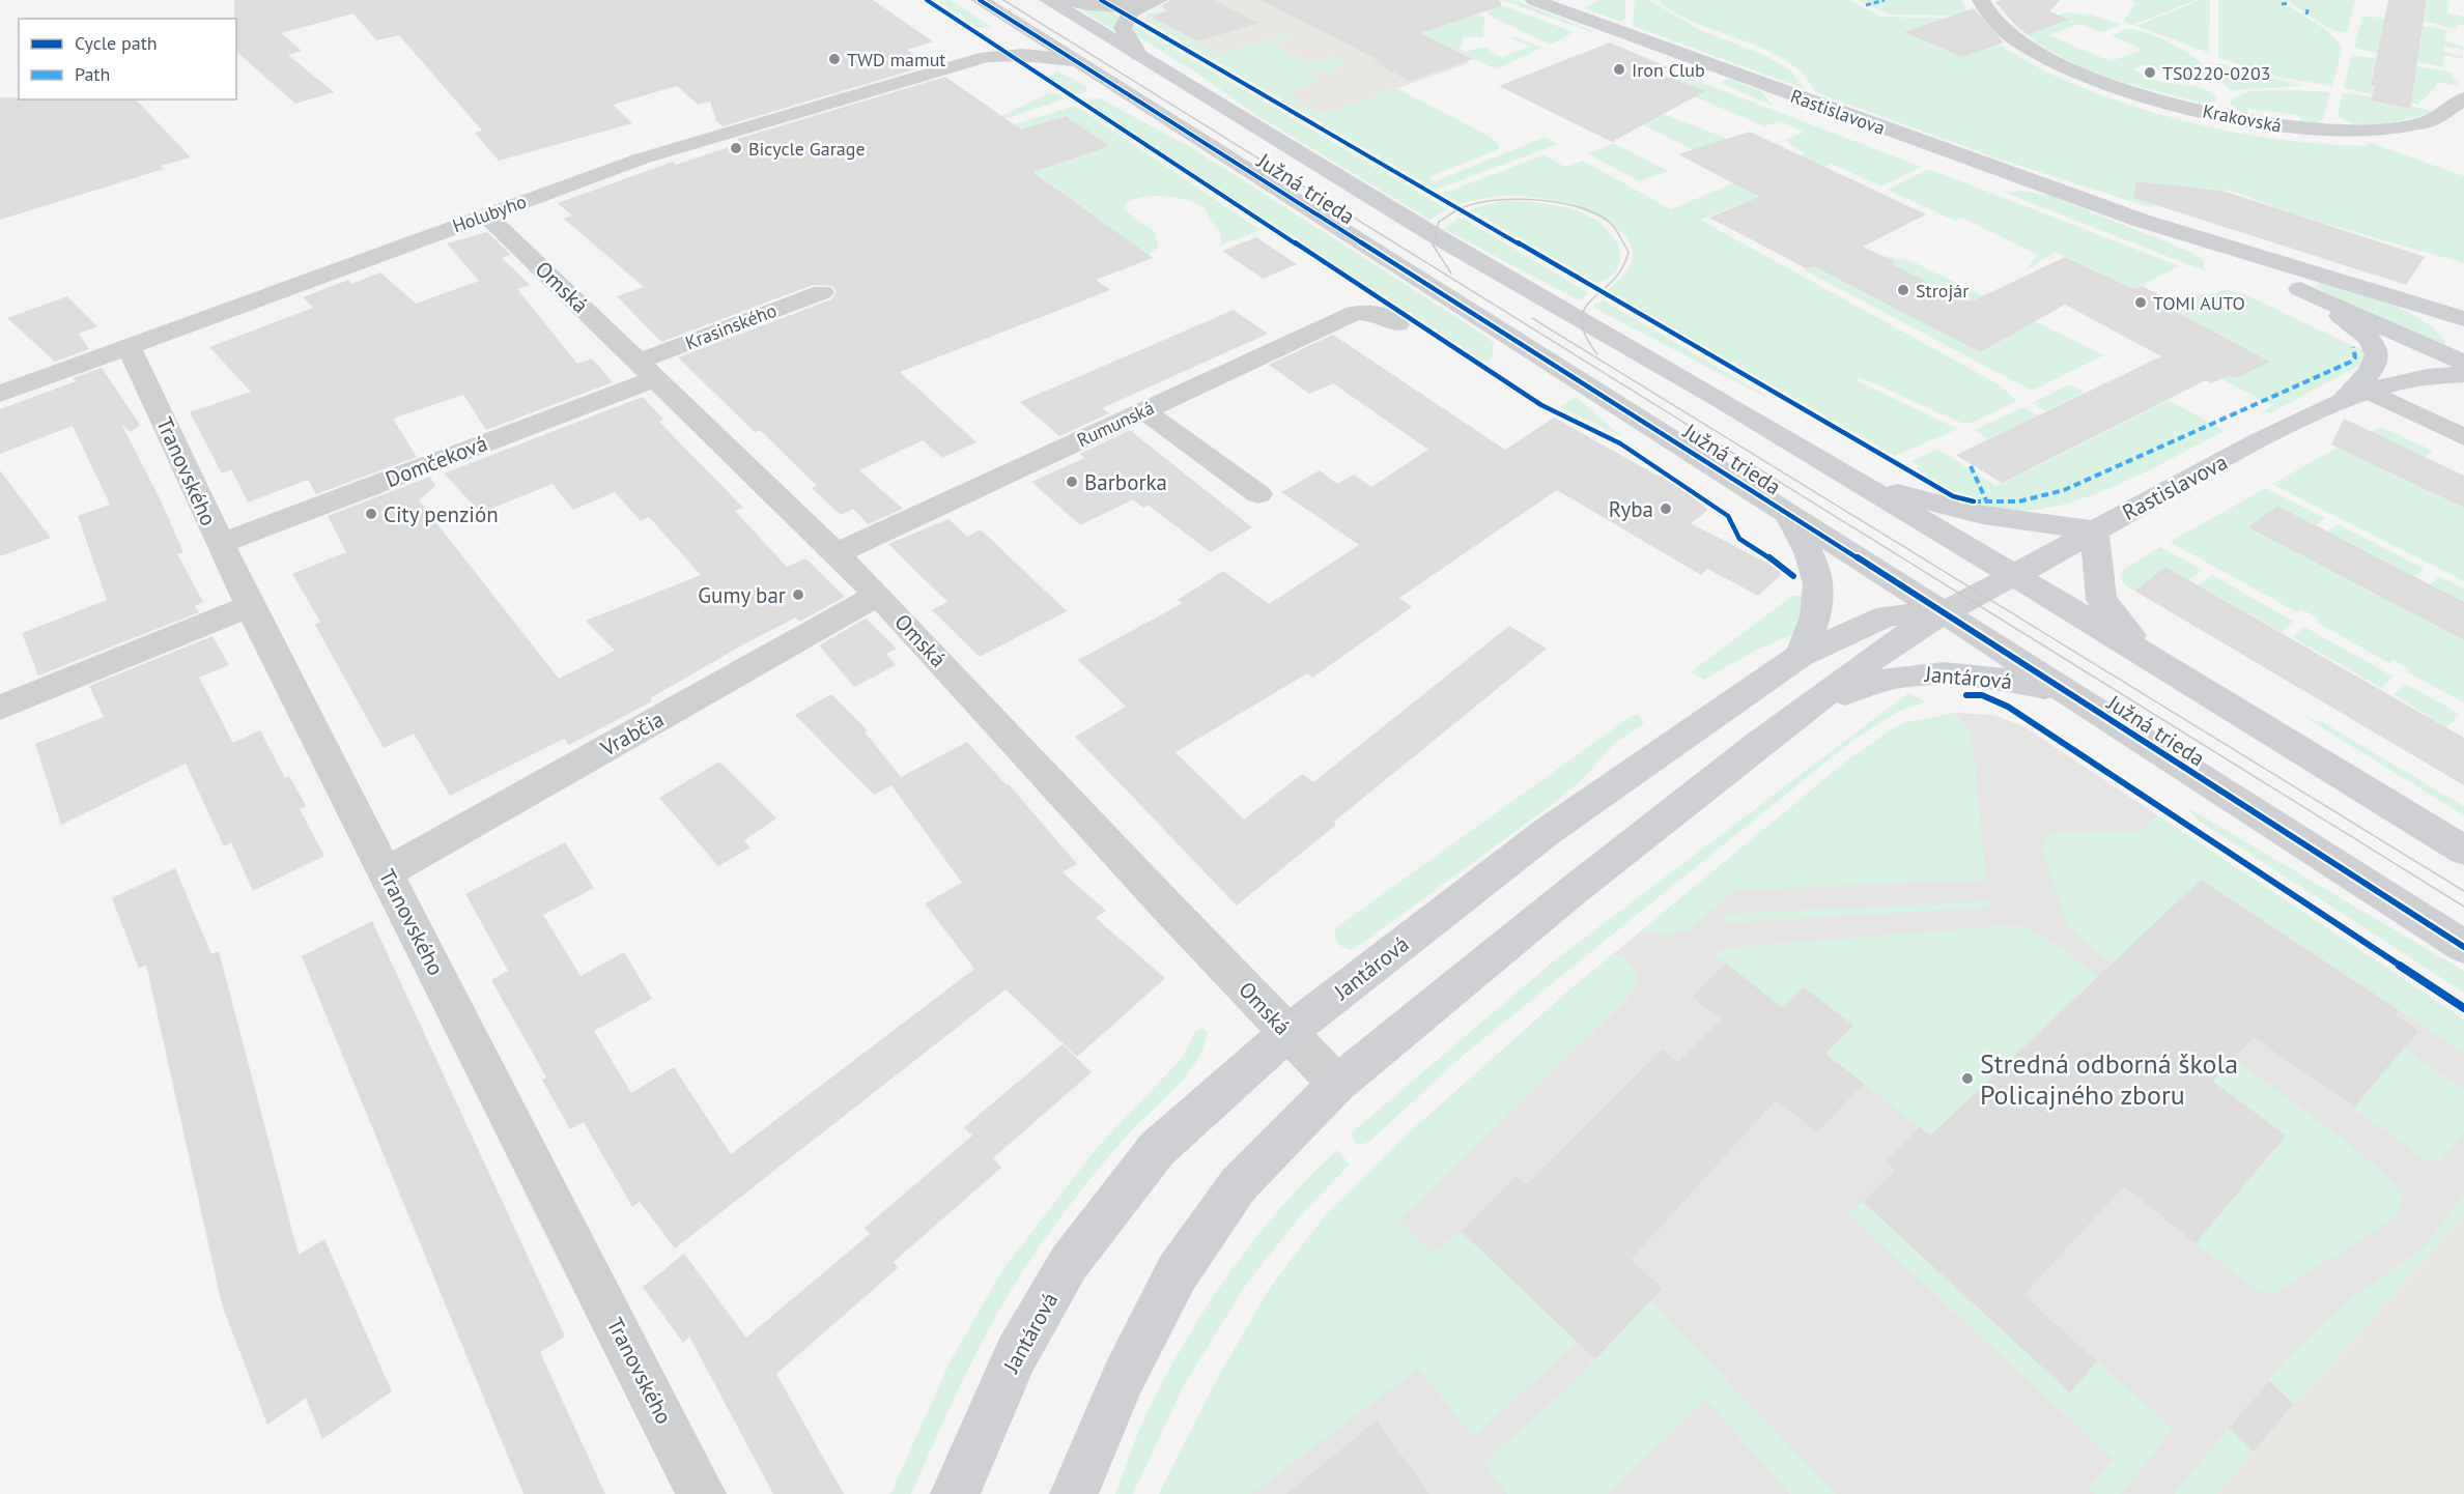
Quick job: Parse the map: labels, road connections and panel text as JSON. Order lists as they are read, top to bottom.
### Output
{
  "streets": {
    "street": [
      "Rastislavova",
      "Krakovská",
      "Južná trieda",
      "Holubyho",
      "Omská",
      "Krasinského",
      "Rumunská",
      "Domčeková",
      "Tranovského",
      "Jantárová",
      "Vrabčia"
    ]
  },
  "crossings": [
    ["Rastislavova", "Južná trieda"],
    ["Rastislavova", "Jantárová"],
    ["Južná trieda", "Holubyho"],
    ["Južná trieda", "Jantárová"],
    ["Holubyho", "Omská"],
    ["Holubyho", "Tranovského"],
    ["Omská", "Krasinského"],
    ["Omská", "Rumunská"],
    ["Omská", "Domčeková"],
    ["Omská", "Jantárová"],
    ["Omská", "Vrabčia"],
    ["Krasinského", "Domčeková"],
    ["Domčeková", "Tranovského"],
    ["Tranovského", "Vrabčia"]
  ],
  "places": [
    "TWD mamut",
    "Iron Club",
    "TS0220-0203",
    "Bicycle Garage",
    "Strojár",
    "TOMI AUTO",
    "Barborka",
    "Ryba",
    "City penzión",
    "Gumy bar",
    "Stredná odborná škola Policajného zboru"
  ],
  "legend": ["Cycle path", "Path"]
}
